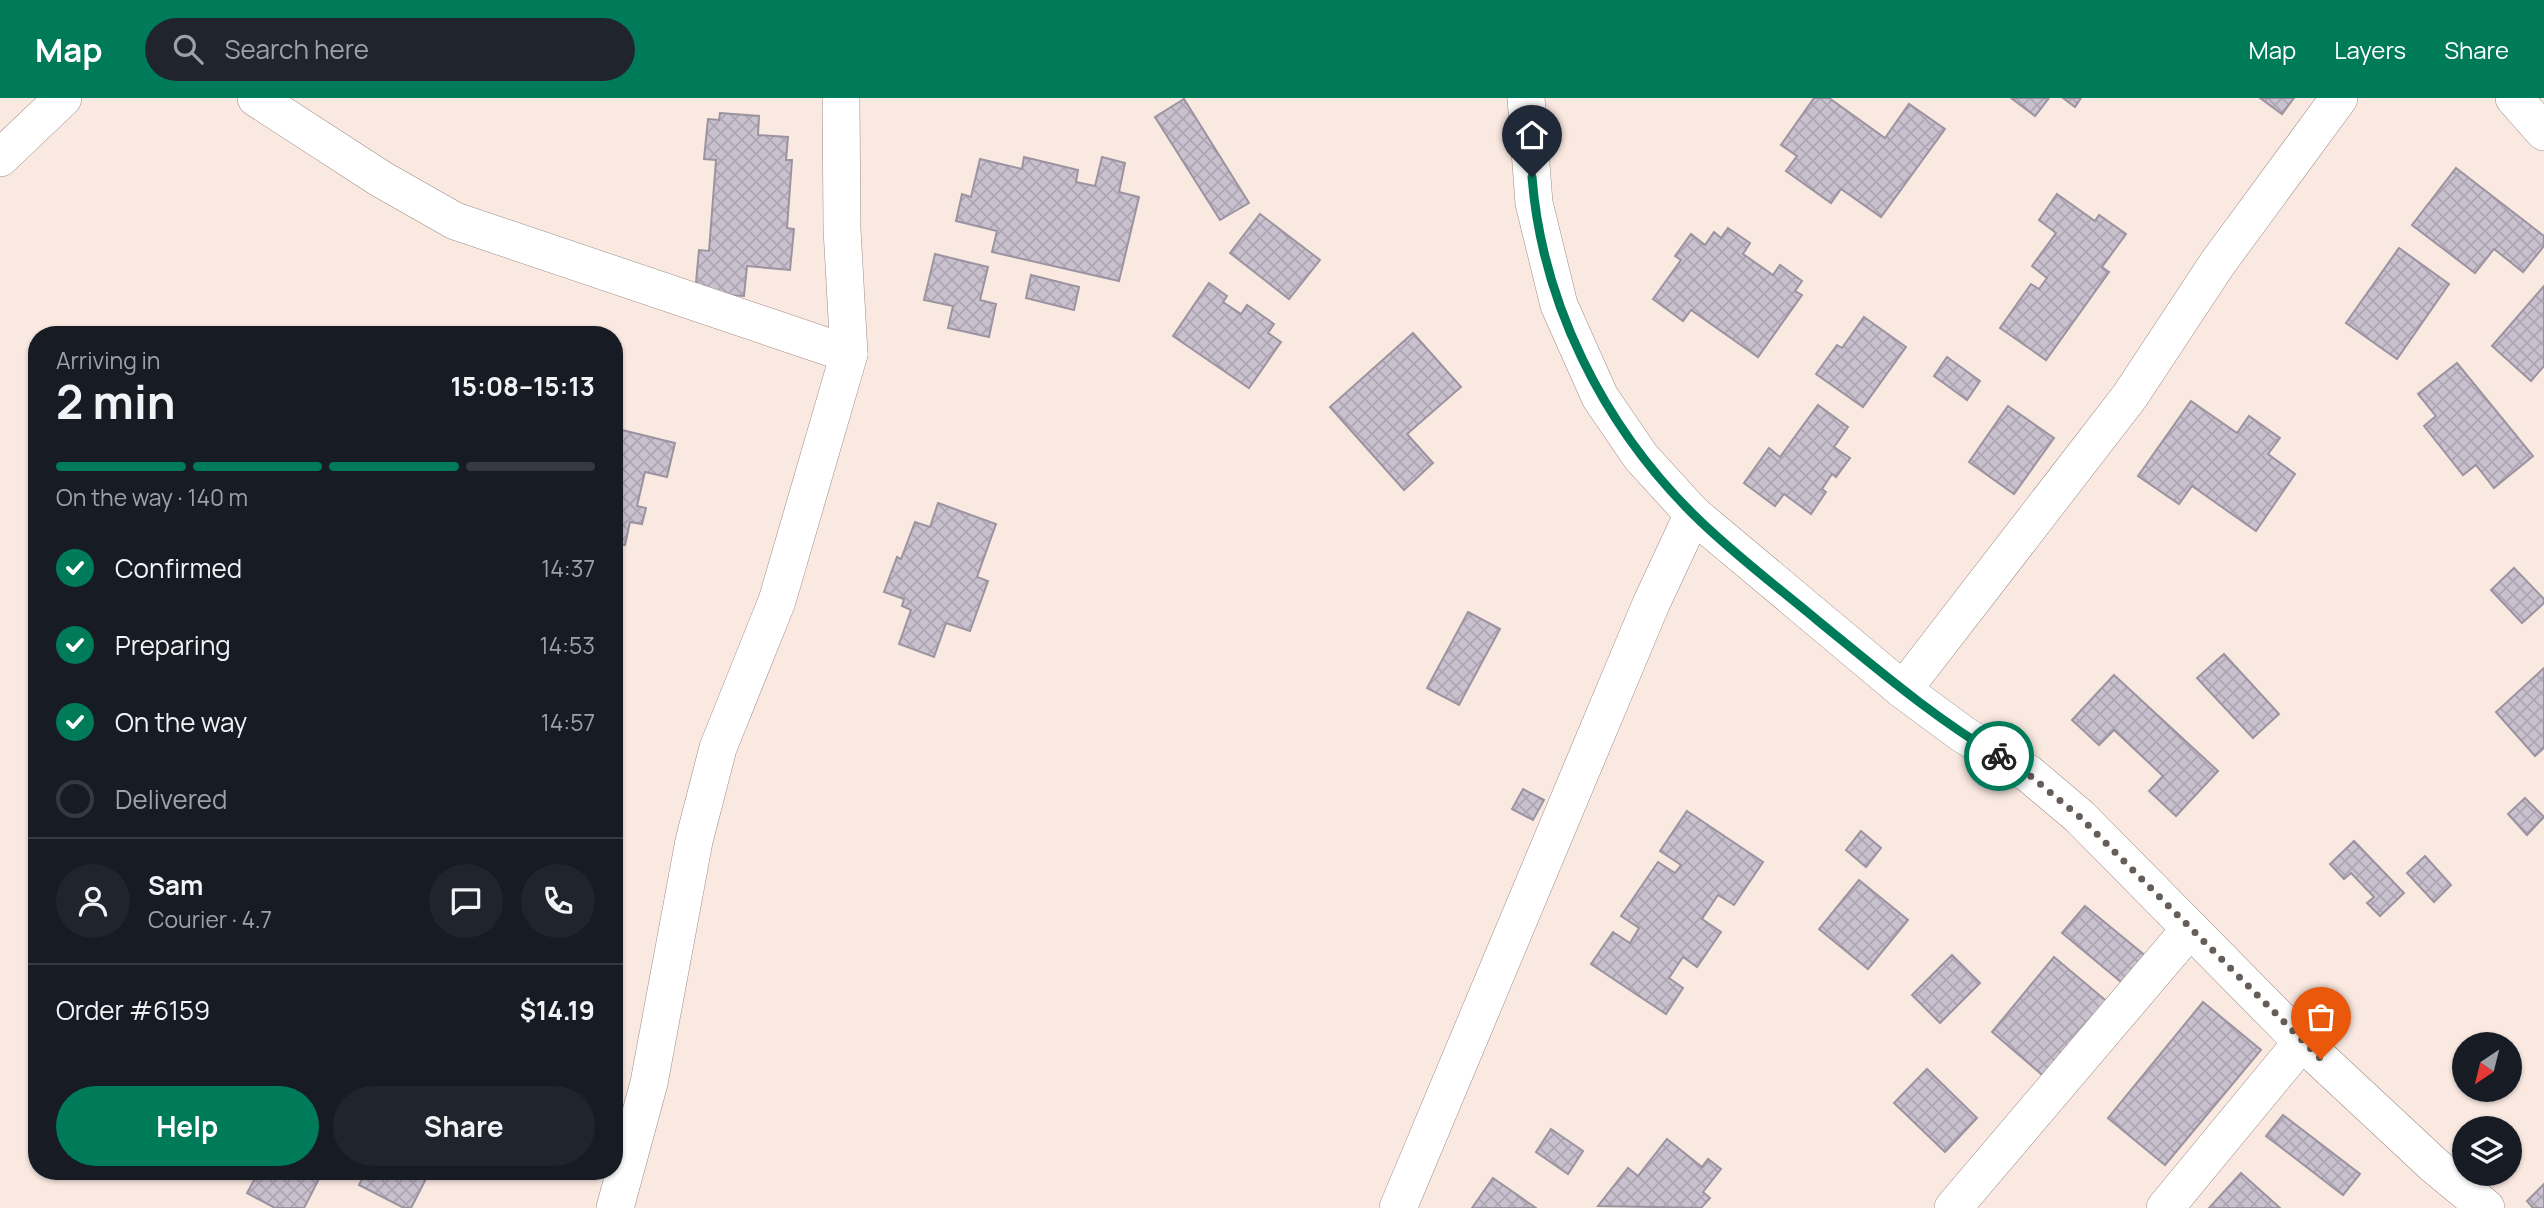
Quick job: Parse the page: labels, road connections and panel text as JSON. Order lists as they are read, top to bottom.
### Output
{
  "north": "bottom left",
  "page": {
    "header": "Map",
    "search": "Search here",
    "nav": ["Map", "Layers", "Share"],
    "heading": ["2 min", "Arriving in", "15:08–15:13"],
    "panel": [
      "Sam",
      "Courier · 4.7",
      "Order #6159",
      "$14.19"
    ],
    "bar": "On the way · 140 m",
    "list": [
      ["Confirmed", "14:37"],
      ["Preparing", "14:53"],
      ["On the way", "14:57"],
      "Delivered"
    ],
    "buttons": ["Help", "Share"]
  }
}
